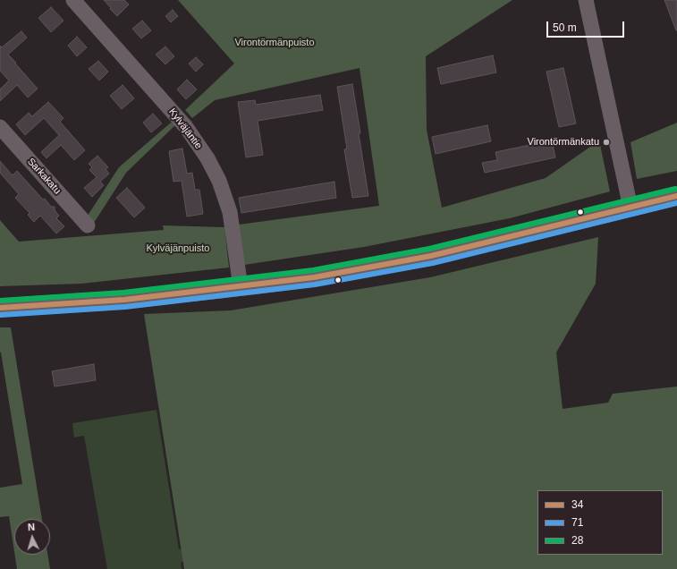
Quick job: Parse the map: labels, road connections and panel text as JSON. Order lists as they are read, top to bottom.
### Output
{
  "streets": {
    "street": ["Kylväjäntie", "Sarkakatu"]
  },
  "parks": ["Virontörmänpuisto", "Kylväjänpuisto"],
  "places": ["Virontörmänkatu"],
  "lines": ["transit line 28", "transit line 34", "transit line 71"],
  "legend": ["34", "71", "28"],
  "scale_bar": "50 m",
  "north": "top"
}
